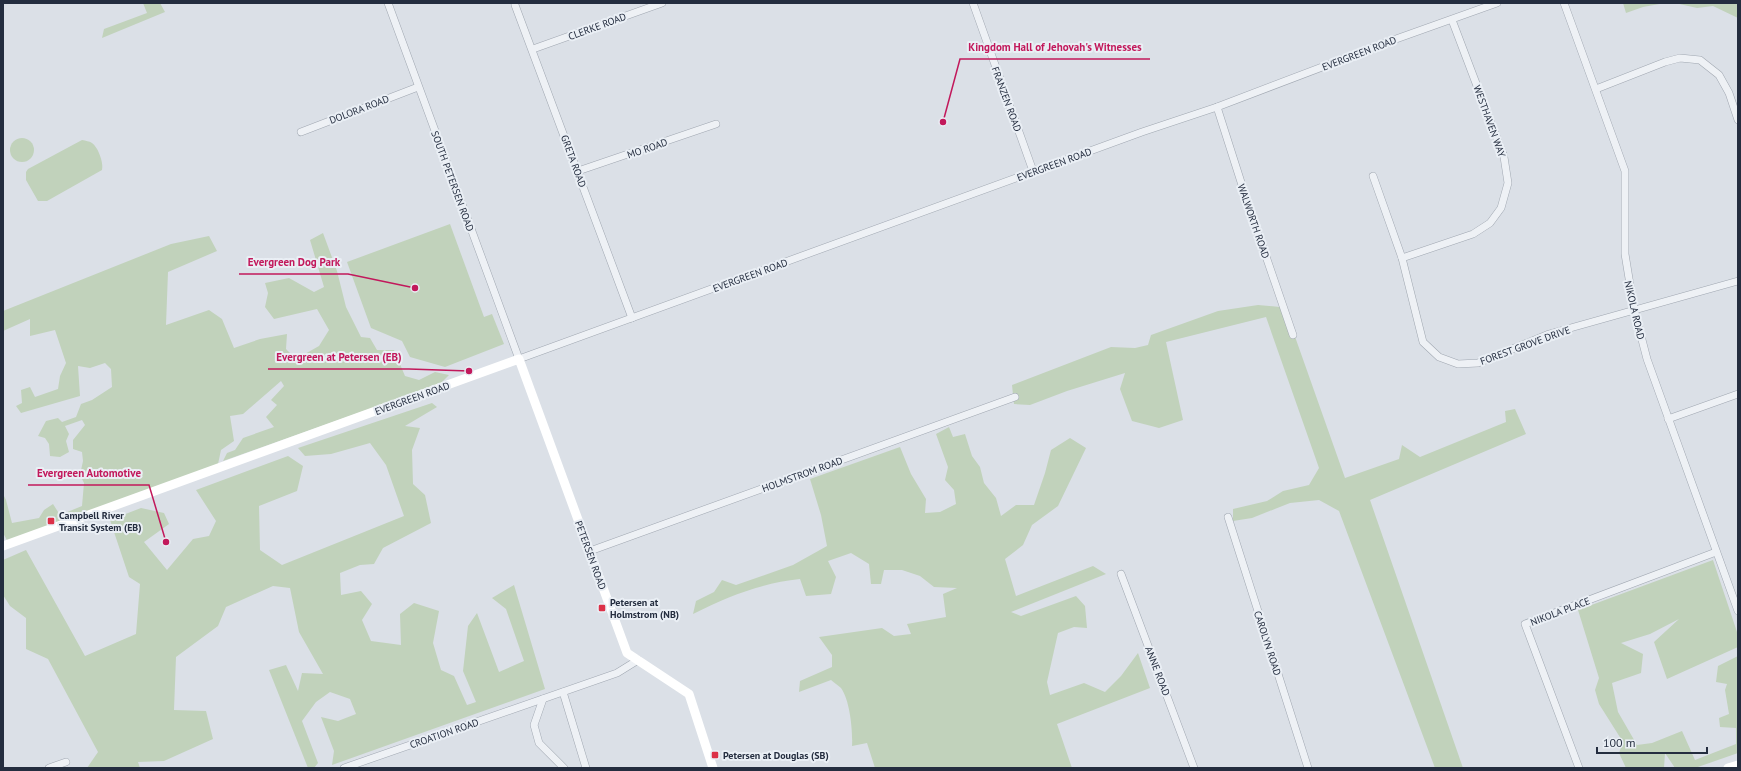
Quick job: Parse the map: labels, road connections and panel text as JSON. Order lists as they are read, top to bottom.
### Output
{
  "streets": {
    "street": [
      "CLERKE ROAD",
      "EVERGREEN ROAD",
      "FRANZEN ROAD",
      "DOLORA ROAD",
      "WESTHAVEN WAY",
      "MO ROAD",
      "GRETA ROAD",
      "SOUTH PETERSEN ROAD",
      "WALWORTH ROAD",
      "NIKOLA ROAD",
      "FOREST GROVE DRIVE",
      "HOLMSTROM ROAD",
      "PETERSEN ROAD",
      "NIKOLA PLACE",
      "CAROLYN ROAD",
      "ANNE ROAD",
      "CROATION ROAD"
    ]
  },
  "crossings": [
    ["CLERKE ROAD", "GRETA ROAD"],
    ["EVERGREEN ROAD", "FRANZEN ROAD"],
    ["EVERGREEN ROAD", "WESTHAVEN WAY"],
    ["EVERGREEN ROAD", "GRETA ROAD"],
    ["EVERGREEN ROAD", "SOUTH PETERSEN ROAD"],
    ["EVERGREEN ROAD", "WALWORTH ROAD"],
    ["EVERGREEN ROAD", "PETERSEN ROAD"],
    ["DOLORA ROAD", "SOUTH PETERSEN ROAD"],
    ["WESTHAVEN WAY", "FOREST GROVE DRIVE"],
    ["MO ROAD", "GRETA ROAD"],
    ["SOUTH PETERSEN ROAD", "PETERSEN ROAD"],
    ["NIKOLA ROAD", "FOREST GROVE DRIVE"],
    ["NIKOLA ROAD", "NIKOLA PLACE"],
    ["HOLMSTROM ROAD", "PETERSEN ROAD"],
    ["PETERSEN ROAD", "CROATION ROAD"]
  ],
  "places": {
    "other": [
      "Kingdom Hall of Jehovah's Witnesses",
      "Evergreen Dog Park",
      "Evergreen at Petersen (EB)",
      "Evergreen Automotive"
    ],
    "transit": ["Campbell River Transit System (EB)", "Petersen at Holmstrom (NB)", "Petersen at Douglas (SB)"]
  },
  "scale_bar": "100 m"
}
